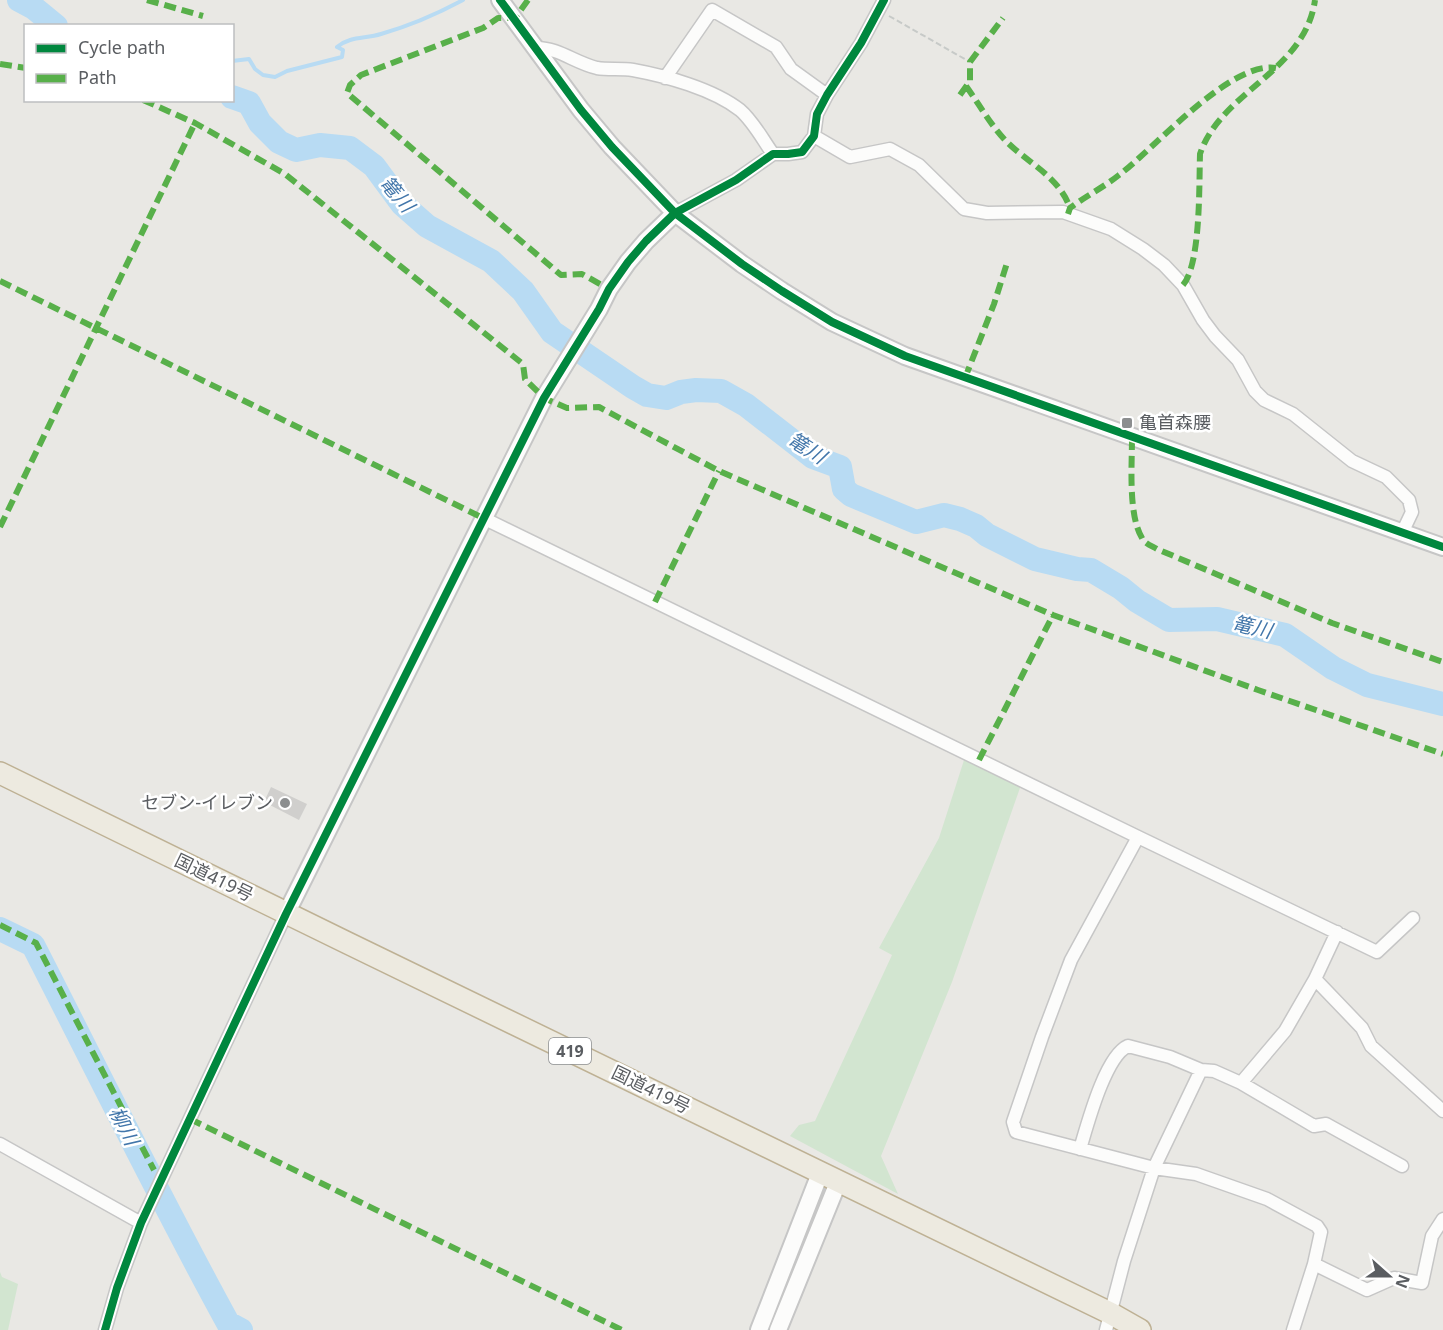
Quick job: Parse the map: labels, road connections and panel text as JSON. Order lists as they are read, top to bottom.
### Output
{
  "streets": {
    "highway": ["国道419号", "419"]
  },
  "water": ["篭川", "柳川"],
  "places": {
    "transit": ["亀首森腰"],
    "other": ["セブン-イレブン"]
  },
  "legend": ["Cycle path", "Path"],
  "north": "right"
}
